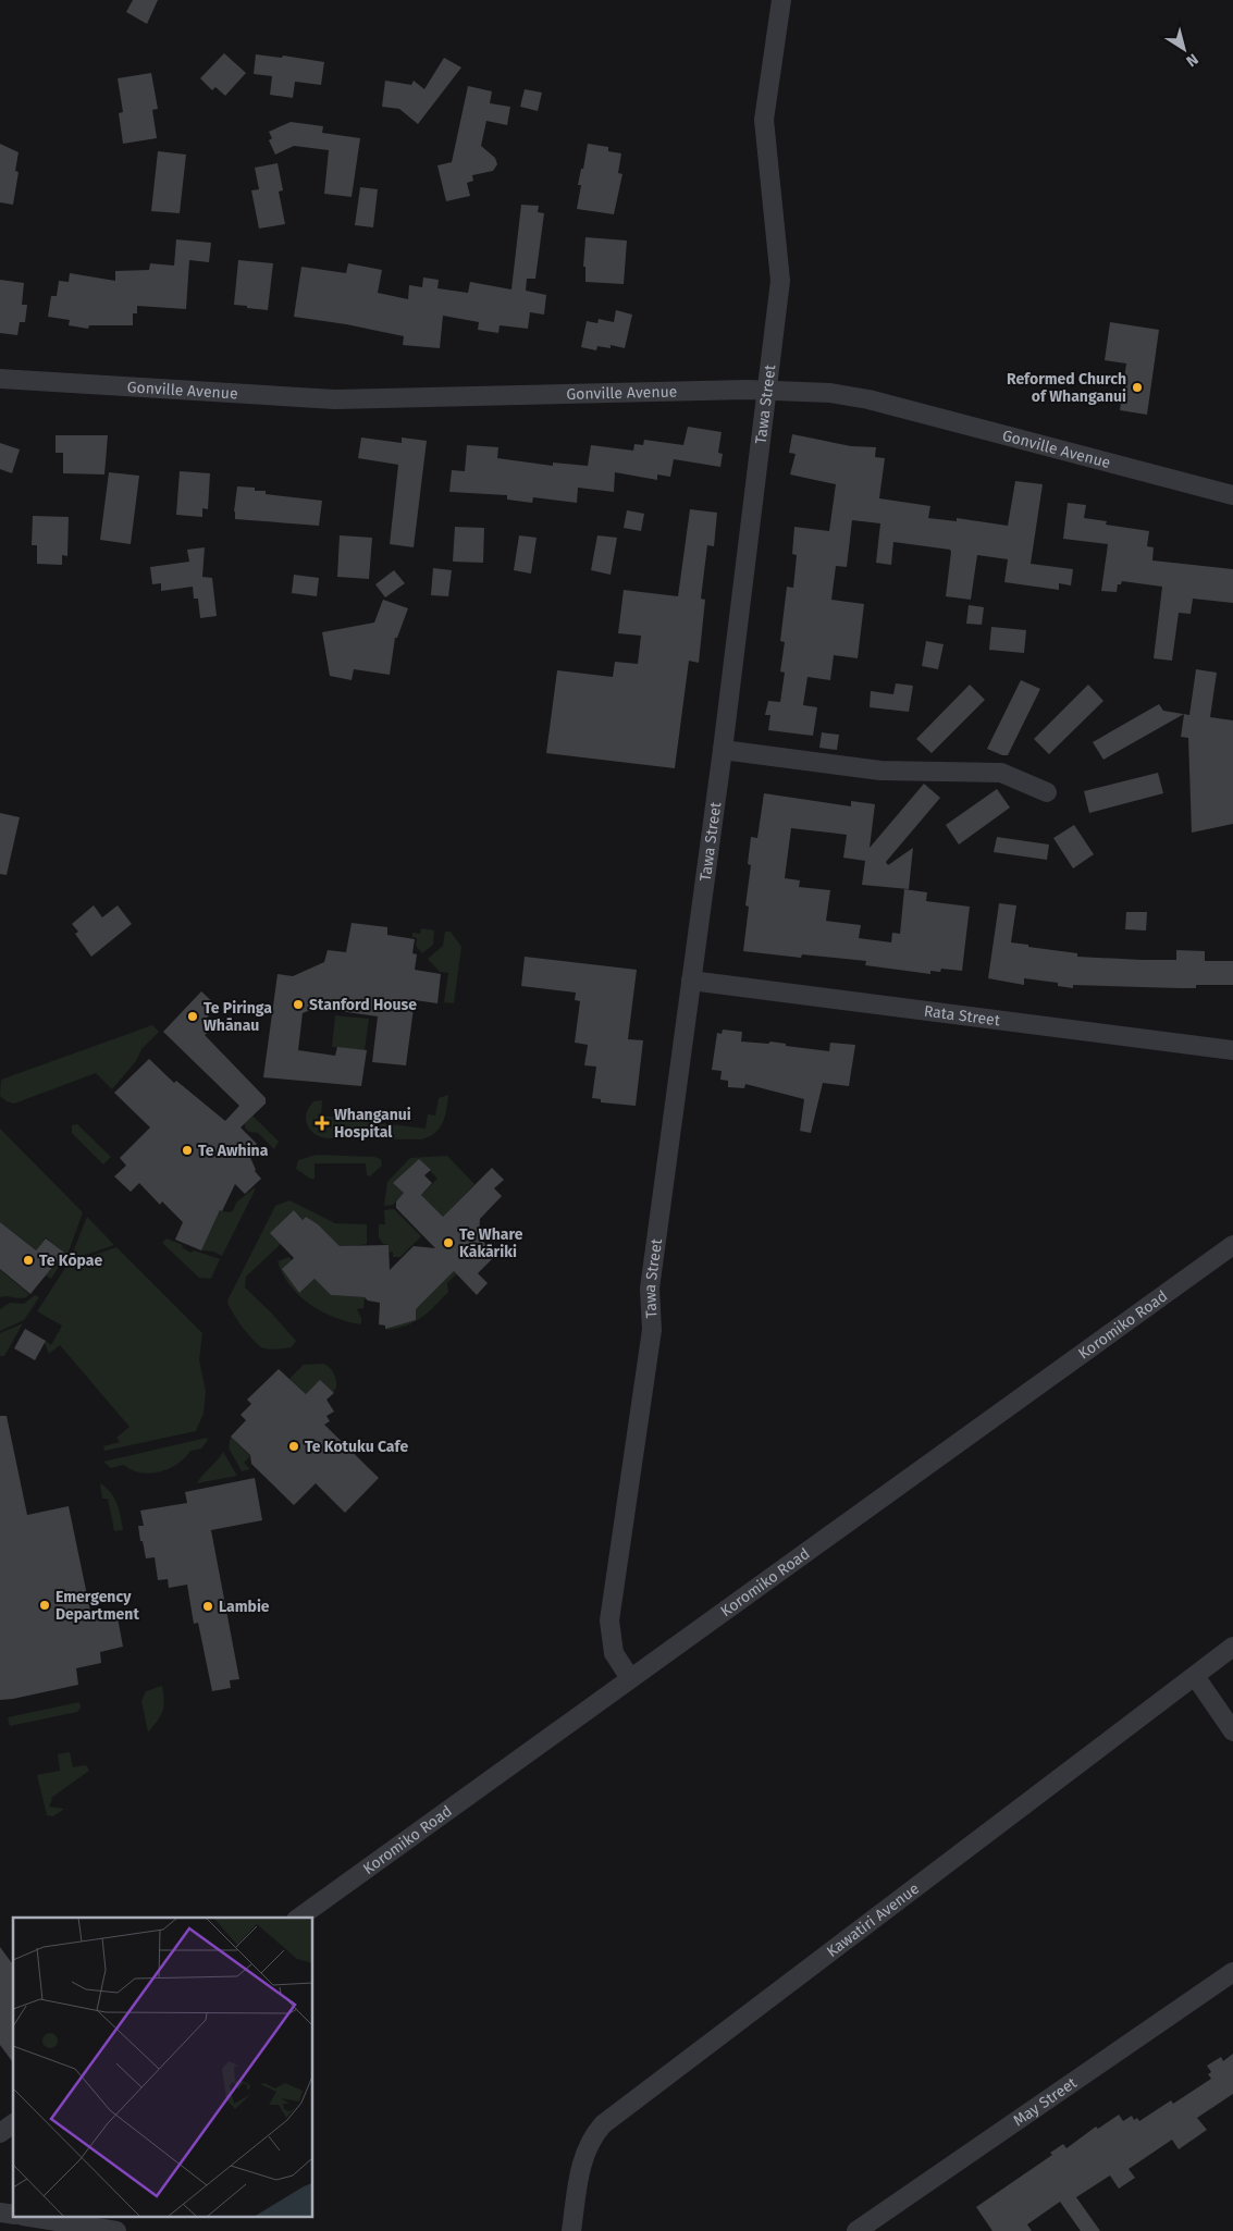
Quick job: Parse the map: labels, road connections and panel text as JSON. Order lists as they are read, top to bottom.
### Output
{
  "streets": {
    "street": [
      "Gonville Avenue",
      "Tawa Street",
      "Rata Street",
      "Koromiko Road",
      "Kawatiri Avenue",
      "May Street"
    ]
  },
  "crossings": [
    ["Gonville Avenue", "Tawa Street"],
    ["Tawa Street", "Rata Street"],
    ["Tawa Street", "Koromiko Road"]
  ],
  "places": {
    "other": [
      "Reformed Church of Whanganui",
      "Stanford House",
      "Te Piringa Whānau",
      "Te Awhina",
      "Te Whare Kākāriki",
      "Te Kōpae",
      "Te Kotuku Cafe",
      "Emergency Department",
      "Lambie"
    ],
    "health": ["Whanganui Hospital"]
  },
  "north": "bottom right"
}
